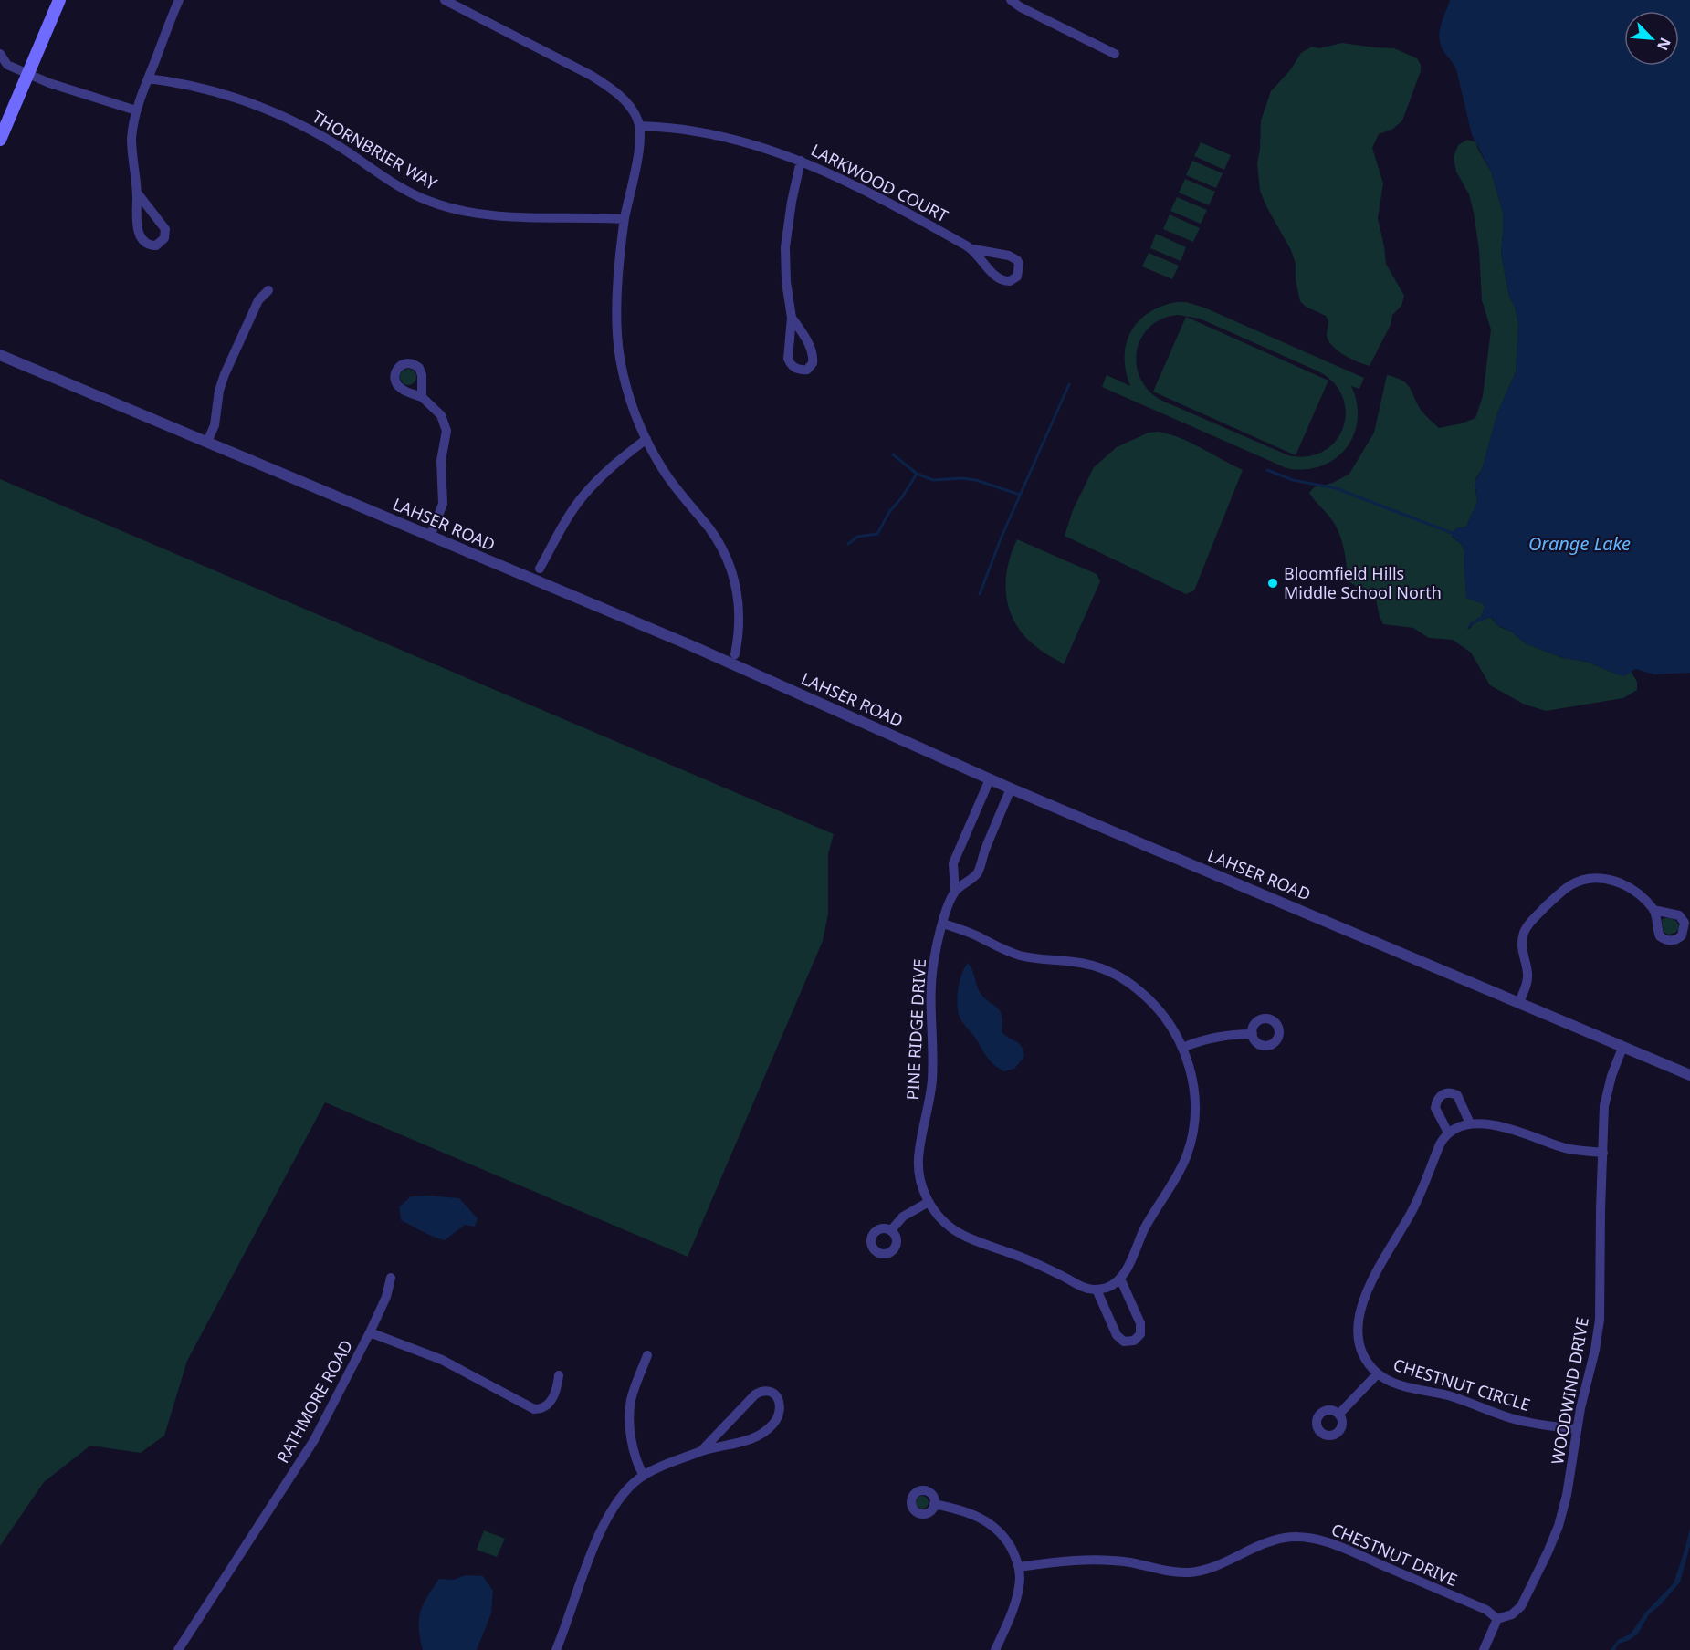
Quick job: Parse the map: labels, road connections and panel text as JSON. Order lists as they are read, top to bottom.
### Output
{
  "streets": {
    "street": [
      "THORNBRIER WAY",
      "LARKWOOD COURT",
      "LAHSER ROAD",
      "PINE RIDGE DRIVE",
      "CHESTNUT CIRCLE",
      "WOODWIND DRIVE",
      "RATHMORE ROAD",
      "CHESTNUT DRIVE"
    ]
  },
  "crossings": [
    ["LAHSER ROAD", "PINE RIDGE DRIVE"],
    ["LAHSER ROAD", "WOODWIND DRIVE"],
    ["CHESTNUT CIRCLE", "WOODWIND DRIVE"],
    ["WOODWIND DRIVE", "CHESTNUT DRIVE"]
  ],
  "water": ["Orange Lake"],
  "places": ["Bloomfield Hills Middle School North"],
  "north": "bottom right"
}
